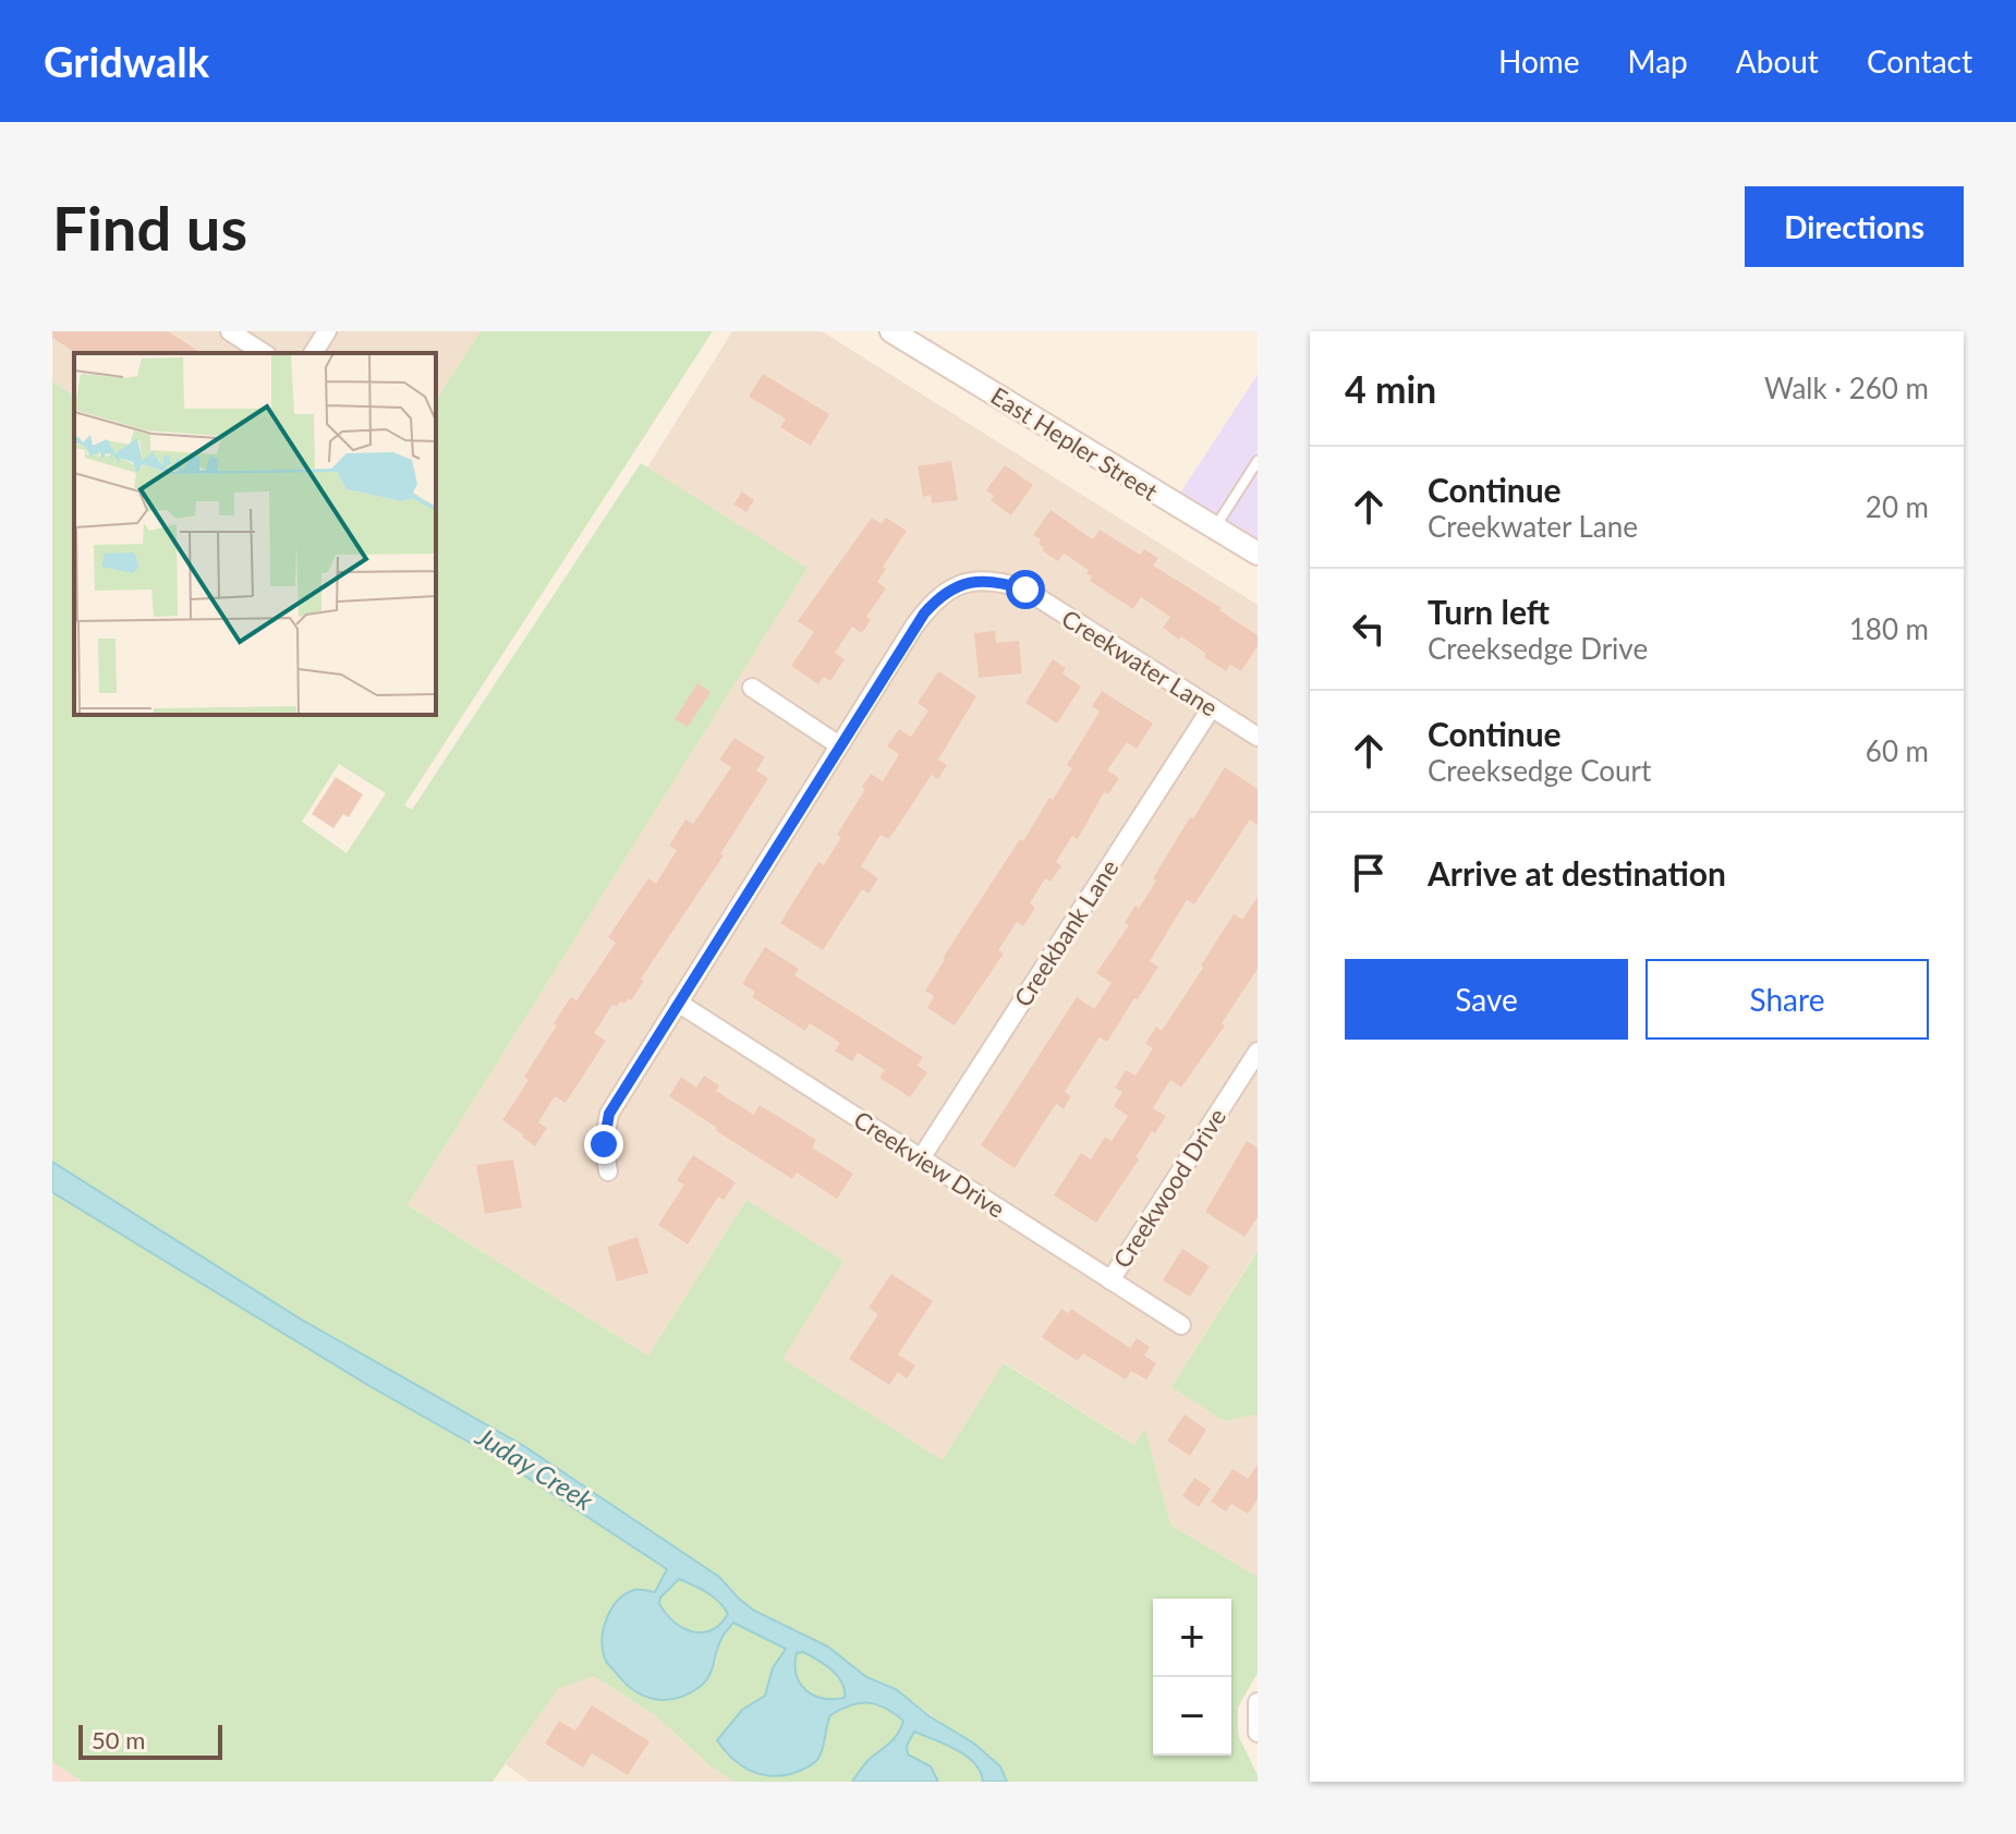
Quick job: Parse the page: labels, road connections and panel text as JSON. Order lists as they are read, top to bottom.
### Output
{
  "streets": {
    "street": [
      "East Hepler Street",
      "Creekwater Lane",
      "Creekbank Lane",
      "Creekview Drive",
      "Creekwood Drive"
    ]
  },
  "crossings": [
    ["Creekwater Lane", "Creekbank Lane"],
    ["Creekbank Lane", "Creekview Drive"],
    ["Creekview Drive", "Creekwood Drive"]
  ],
  "water": ["Juday Creek"],
  "scale_bar": "50 m",
  "page": {
    "header": "Gridwalk",
    "nav": [
      "Home",
      "Map",
      "About",
      "Contact"
    ],
    "buttons": [
      "Directions",
      ["Save", "Share"]
    ],
    "title": "Find us",
    "heading": ["4 min", "Walk · 260 m"],
    "list": [
      ["Continue", "Creekwater Lane", "20 m"],
      ["Turn left", "Creeksedge Drive", "180 m"],
      ["Continue", "Creeksedge Court", "60 m"],
      "Arrive at destination"
    ],
    "map_buttons": ["+", "−"],
    "scale": "50 m"
  }
}
